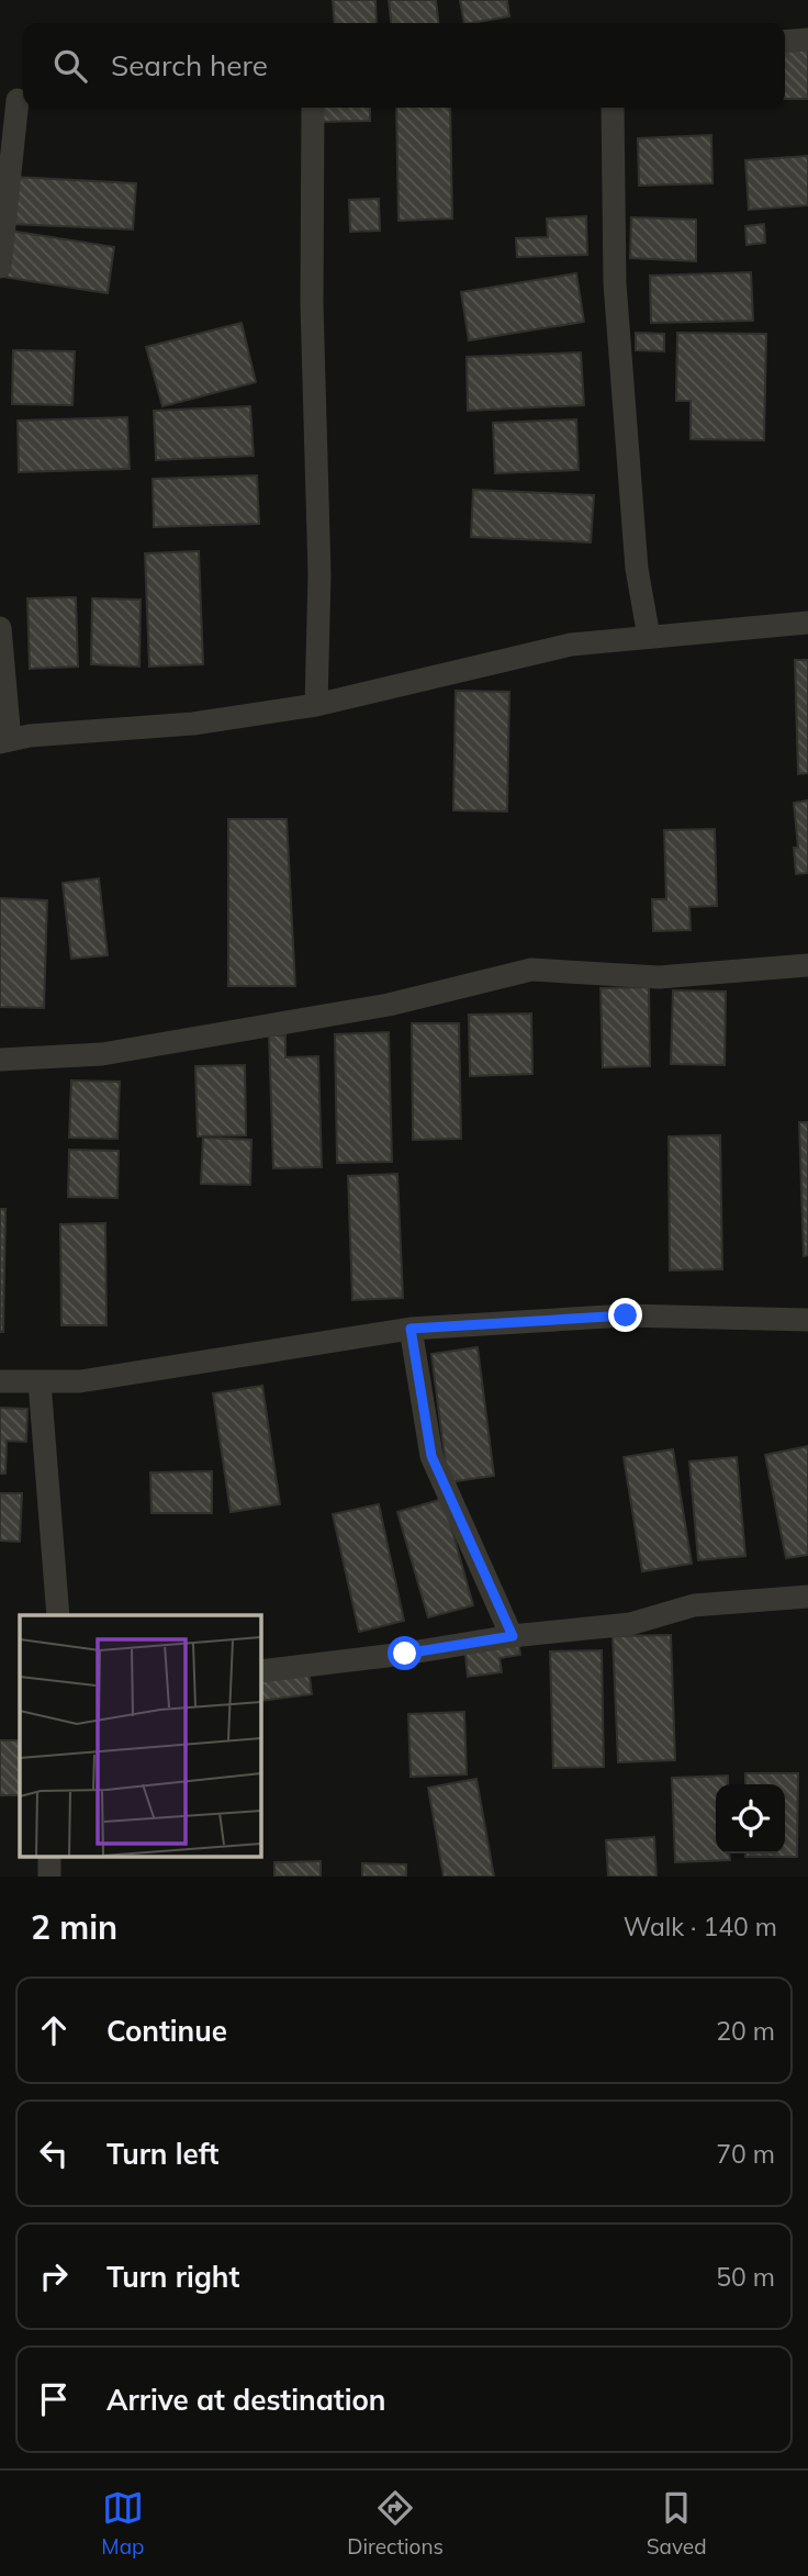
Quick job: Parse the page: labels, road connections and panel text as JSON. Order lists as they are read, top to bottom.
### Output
{
  "page": {
    "search": "Search here",
    "heading": ["2 min", "Walk · 140 m"],
    "list": [
      ["Continue", "20 m"],
      ["Turn left", "70 m"],
      ["Turn right", "50 m"],
      "Arrive at destination"
    ],
    "nav": ["Map", "Directions", "Saved"]
  }
}
